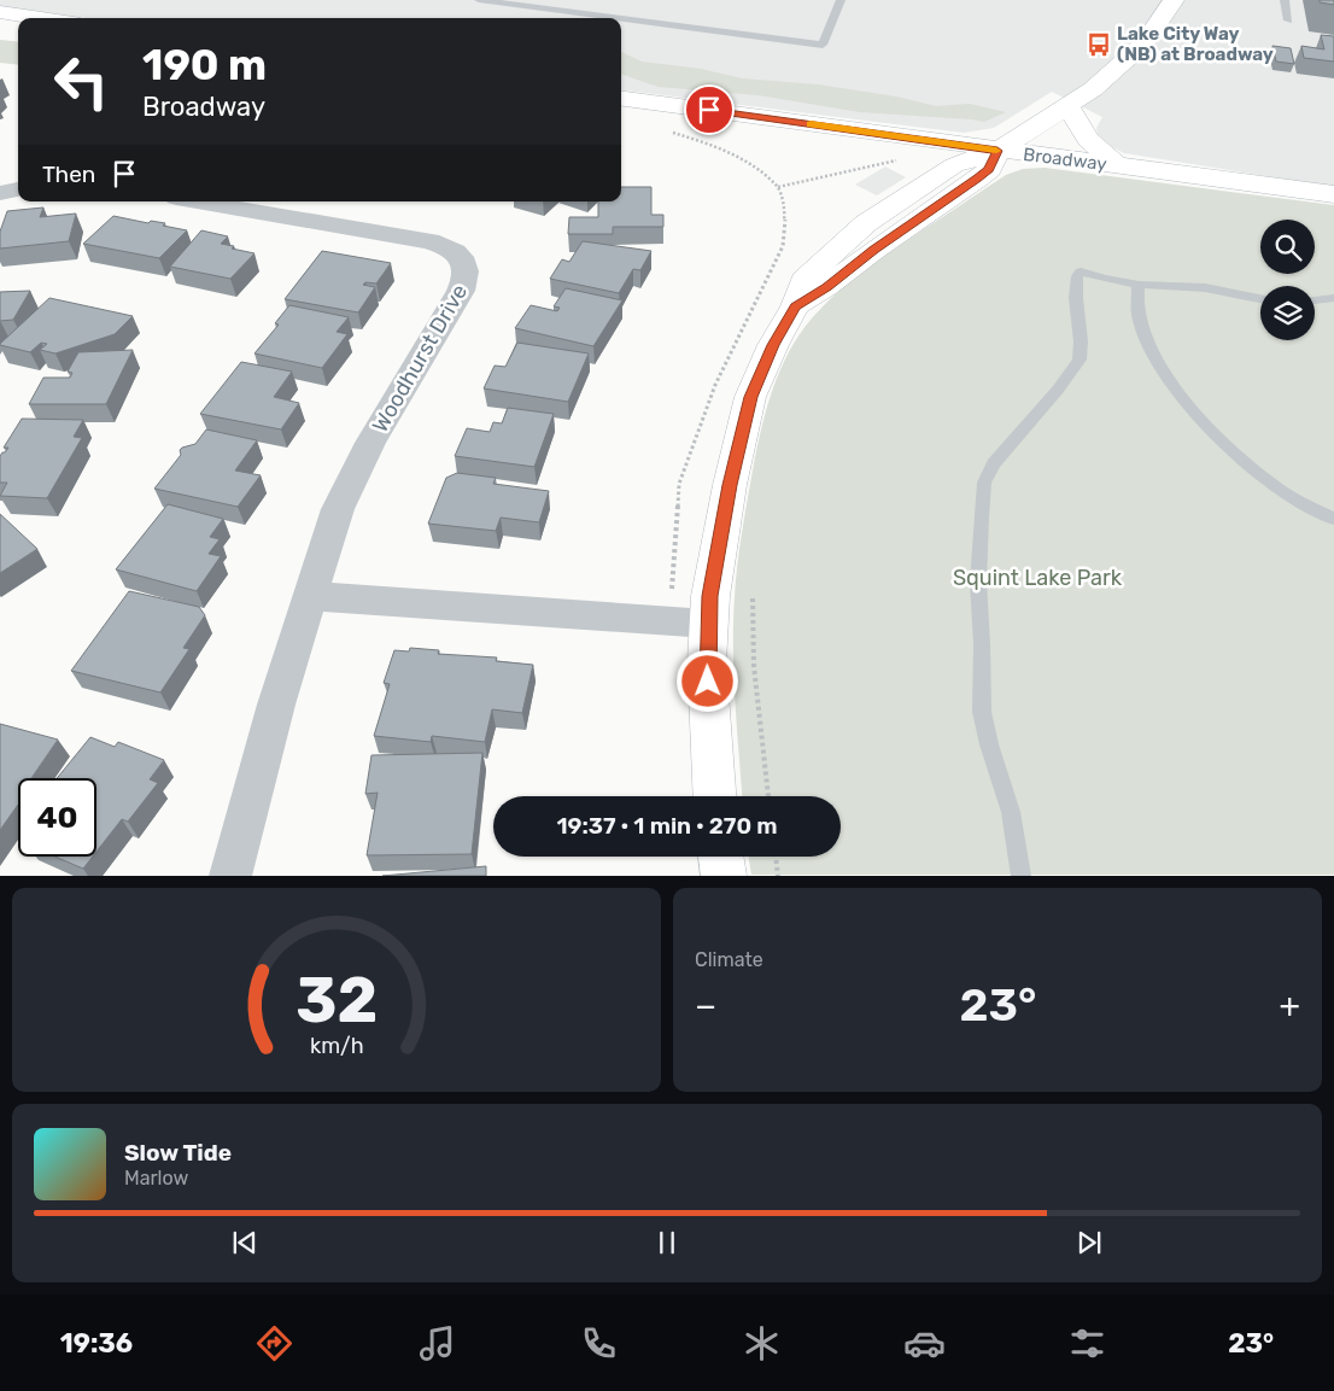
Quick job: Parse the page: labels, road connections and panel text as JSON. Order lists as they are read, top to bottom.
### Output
{
  "streets": {
    "street": ["Broadway", "Woodhurst Drive"]
  },
  "parks": ["Squint Lake Park"],
  "places": {
    "bus stop": ["Lake City Way (NB) at Broadway"]
  },
  "page": {
    "turn": ["190 m", "Broadway"],
    "then": "Then",
    "limit": "40",
    "trip": "19:37 · 1 min · 270 m",
    "tile": "Climate",
    "heat": ["−", "23°", "+"],
    "song": ["Slow Tide", "Marlow"],
    "tabs": ["19:36", "23°"],
    "gauge": ["32", "km/h"]
  }
}
